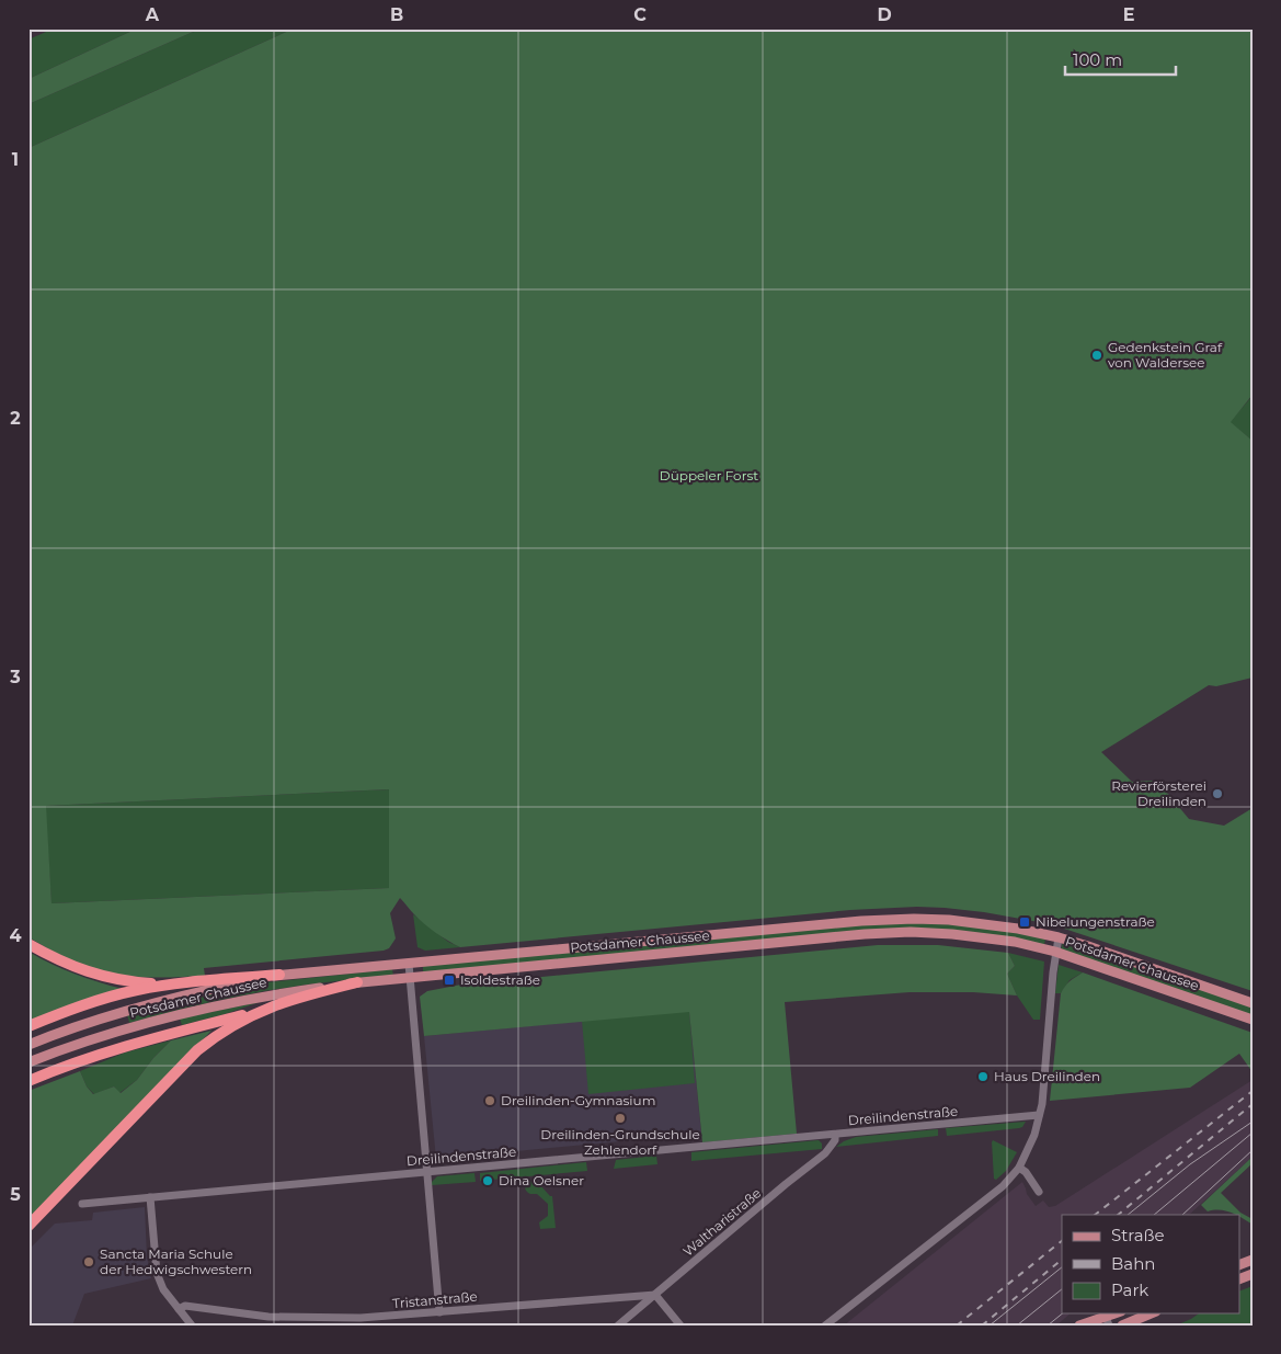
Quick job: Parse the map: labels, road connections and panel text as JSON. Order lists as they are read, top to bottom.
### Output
{
  "streets": {
    "main road": ["Potsdamer Chaussee"],
    "street": ["Dreilindenstraße", "Waltharistraße", "Tristanstraße"]
  },
  "crossings": [
    ["Dreilindenstraße", "Waltharistraße"],
    ["Waltharistraße", "Tristanstraße"]
  ],
  "parks": ["Düppeler Forst"],
  "places": {
    "other": [
      "Gedenkstein Graf von Waldersee",
      "Revierförsterei Dreilinden",
      "Haus Dreilinden",
      "Dreilinden-Gymnasium",
      "Dreilinden-Grundschule Zehlendorf",
      "Dina Oelsner",
      "Sancta Maria Schule der Hedwigschwestern"
    ],
    "transit": ["Nibelungenstraße", "Isoldestraße"]
  },
  "legend": ["Straße", "Bahn", "Park"],
  "scale_bar": "100 m",
  "grid": {
    "columns": [
      "A",
      "B",
      "C",
      "D",
      "E"
    ],
    "rows": [
      "1",
      "2",
      "3",
      "4",
      "5"
    ]
  }
}
